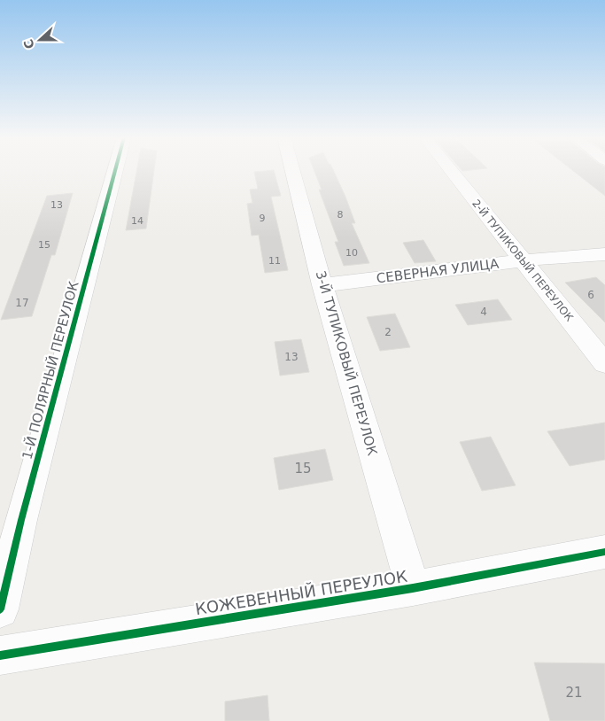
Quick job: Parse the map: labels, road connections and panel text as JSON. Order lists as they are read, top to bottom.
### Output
{
  "streets": {
    "street": [
      "2-Й ТУПИКОВЫЙ ПЕРЕУЛОК",
      "СЕВЕРНАЯ УЛИЦА",
      "3-Й ТУПИКОВЫЙ ПЕРЕУЛОК",
      "1-Й ПОЛЯРНЫЙ ПЕРЕУЛОК",
      "КОЖЕВЕННЫЙ ПЕРЕУЛОК"
    ]
  },
  "crossings": [
    ["2-Й ТУПИКОВЫЙ ПЕРЕУЛОК", "СЕВЕРНАЯ УЛИЦА"],
    ["СЕВЕРНАЯ УЛИЦА", "3-Й ТУПИКОВЫЙ ПЕРЕУЛОК"],
    ["3-Й ТУПИКОВЫЙ ПЕРЕУЛОК", "КОЖЕВЕННЫЙ ПЕРЕУЛОК"]
  ],
  "house_numbers": [
    "13",
    "8",
    "9",
    "14",
    "15",
    "10",
    "11",
    "6",
    "17",
    "4",
    "2",
    "13",
    "15",
    "21"
  ],
  "north": "left"
}
